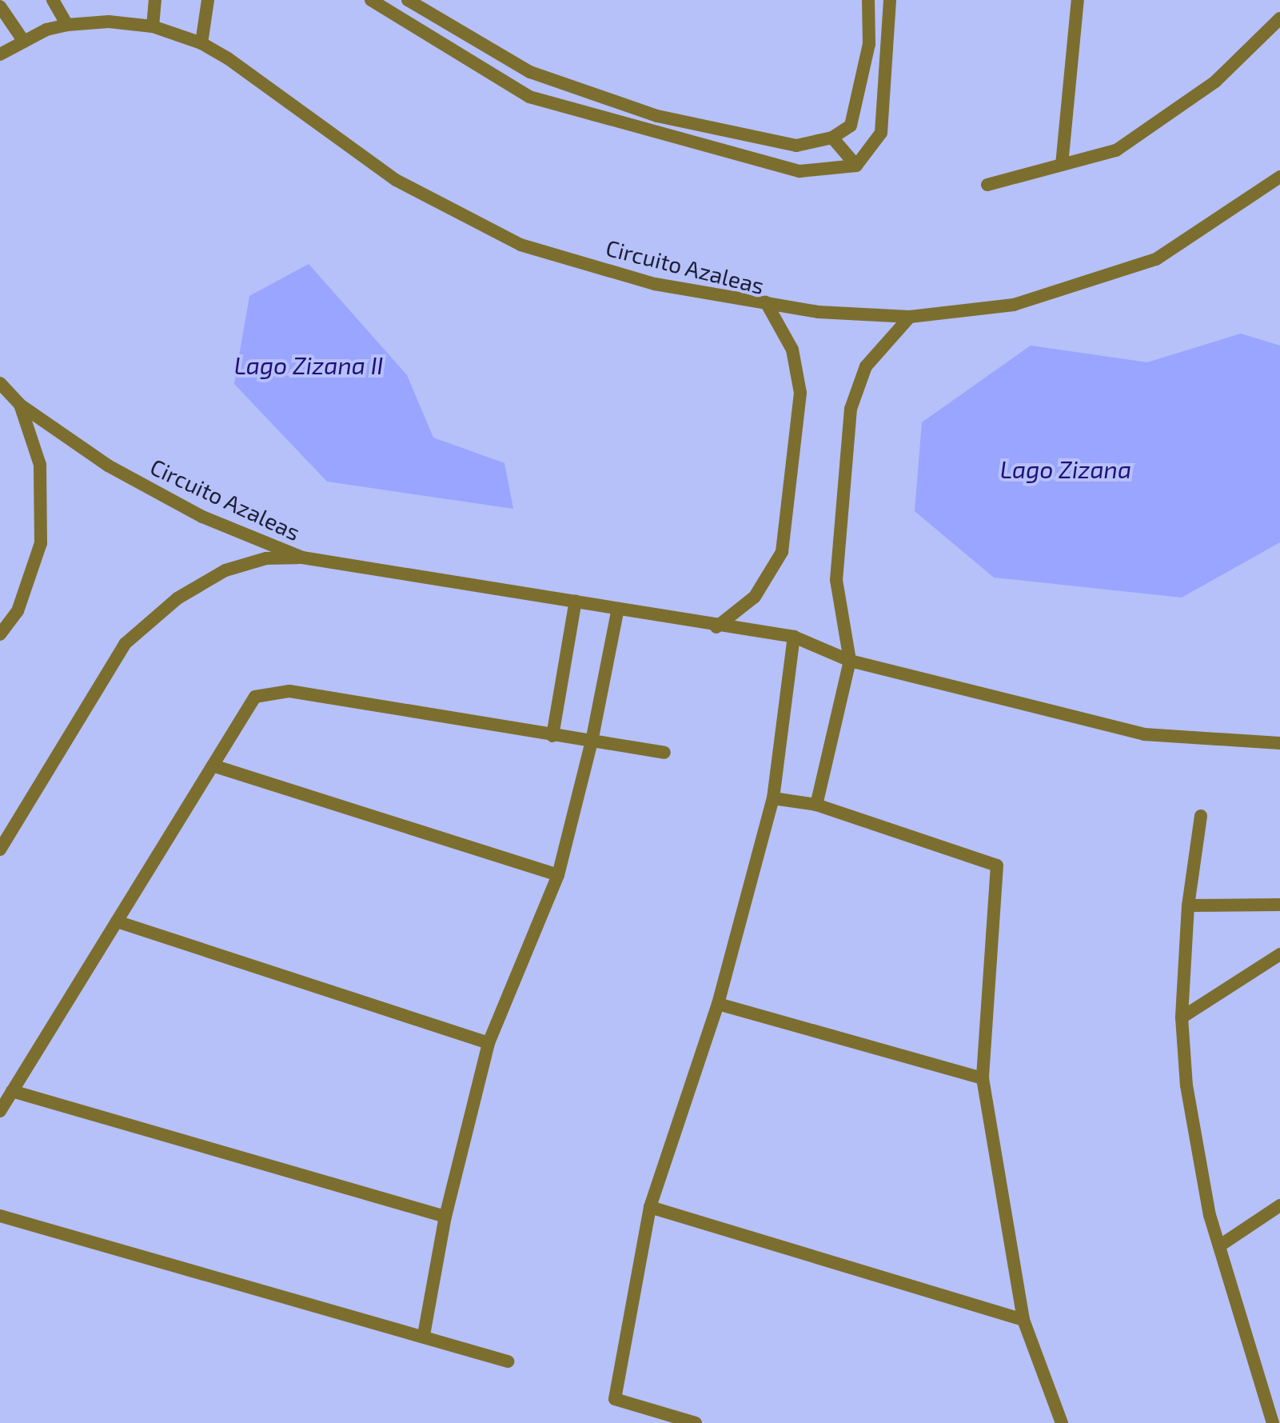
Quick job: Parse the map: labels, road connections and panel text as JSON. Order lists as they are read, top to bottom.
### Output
{
  "streets": {
    "street": ["Circuito Azaleas"]
  },
  "water": ["Lago Zizana II", "Lago Zizana"]
}
